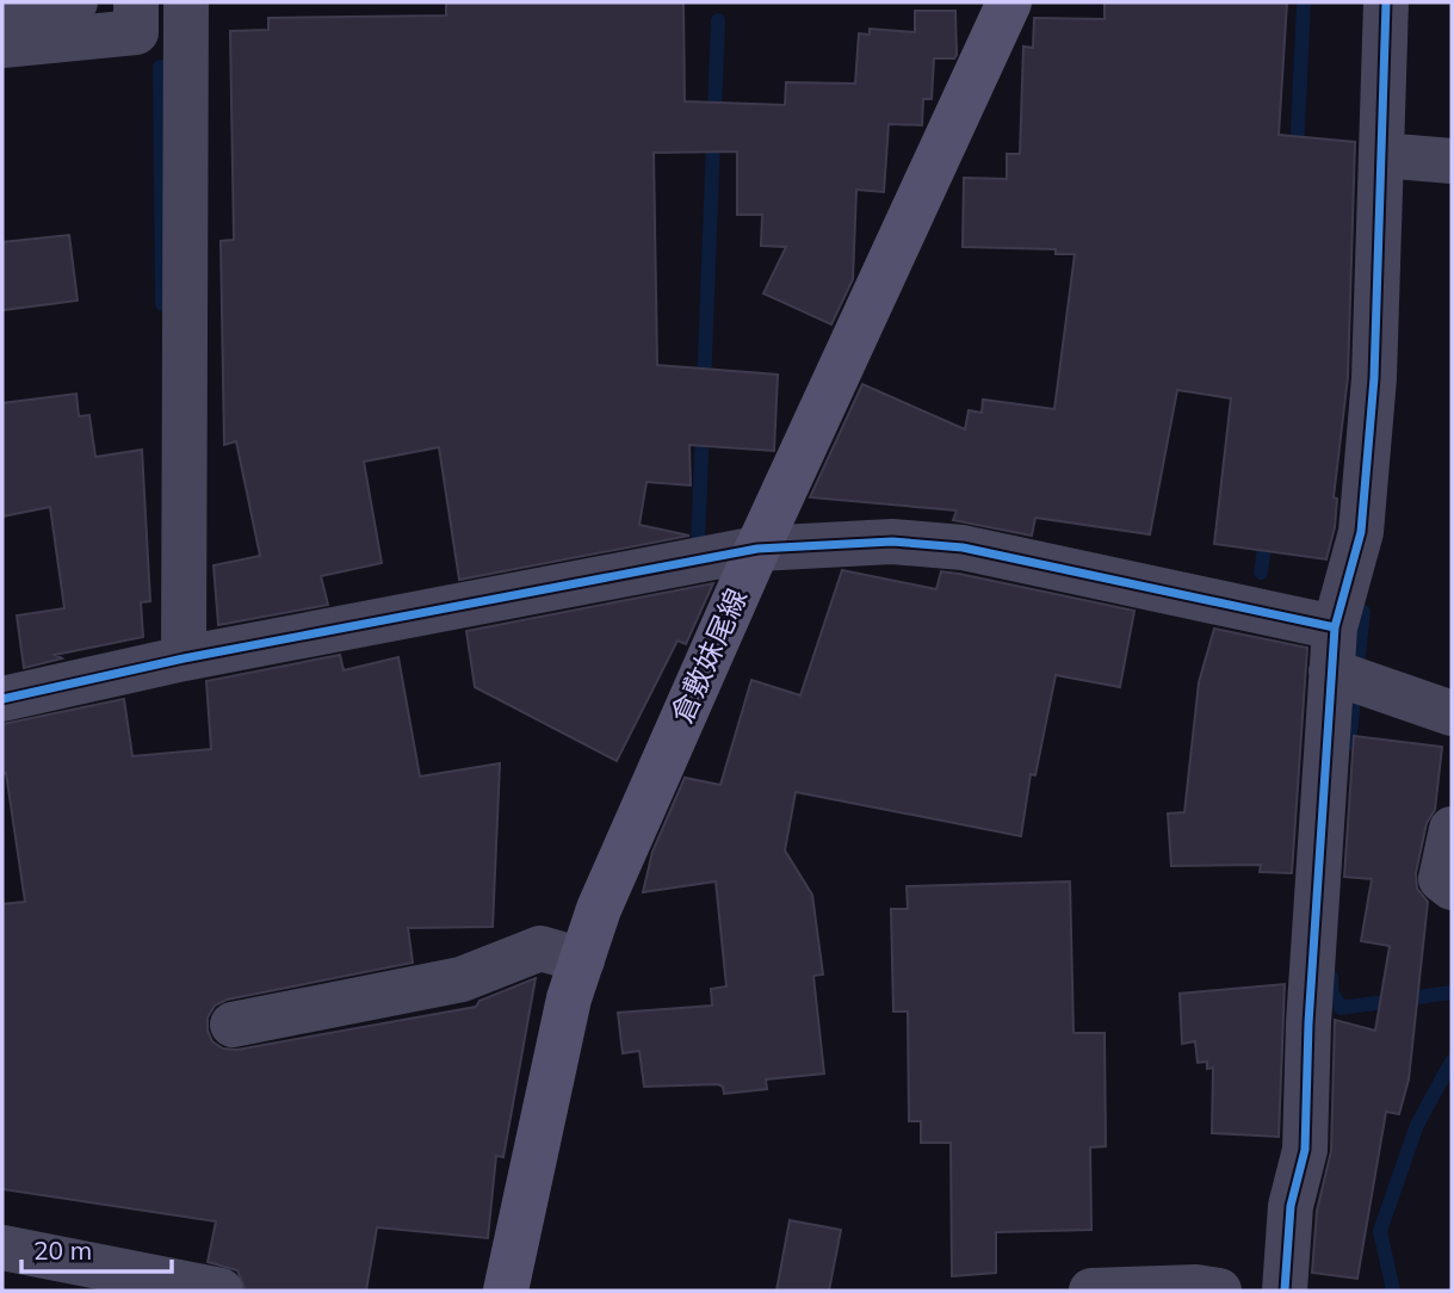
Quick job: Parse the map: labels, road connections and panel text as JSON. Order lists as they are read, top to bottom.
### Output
{
  "streets": {
    "main road": ["倉敷妹尾線"]
  },
  "scale_bar": "20 m"
}
